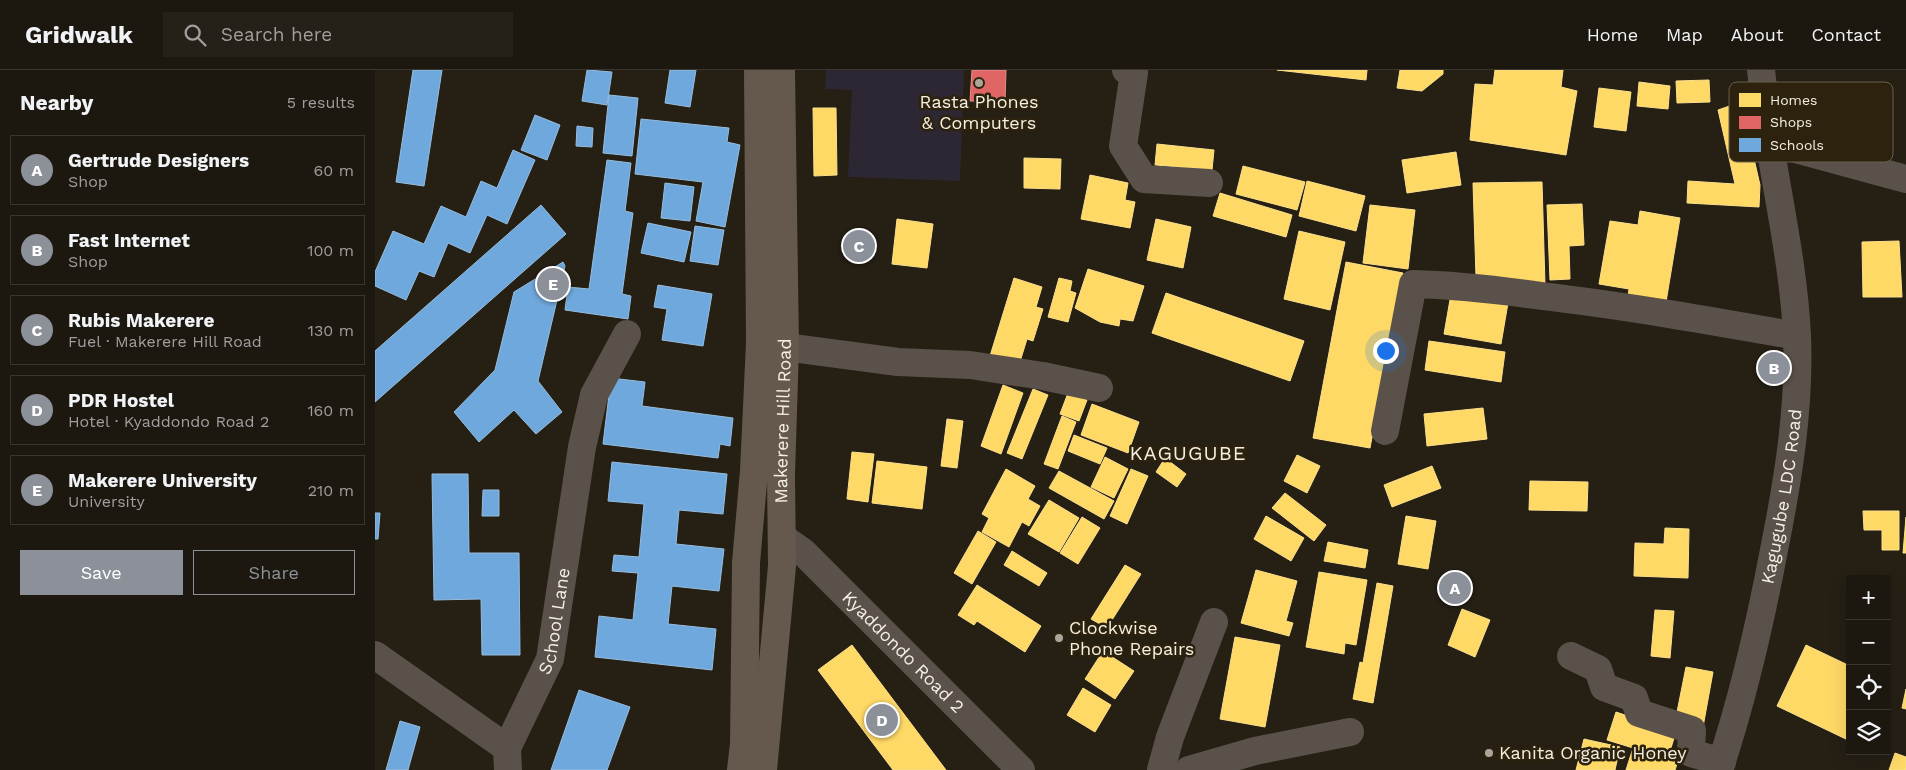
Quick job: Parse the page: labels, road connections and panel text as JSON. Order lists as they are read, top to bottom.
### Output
{
  "streets": {
    "main road": ["Makerere Hill Road"],
    "street": ["Kagugube LDC Road", "School Lane", "Kyaddondo Road 2"]
  },
  "crossings": [
    ["Makerere Hill Road", "Kyaddondo Road 2"]
  ],
  "districts": ["KAGUGUBE"],
  "places": ["Rasta Phones & Computers", "Clockwise Phone Repairs", "Kanita Organic Honey"],
  "legend": ["Homes", "Shops", "Schools"],
  "page": {
    "header": "Gridwalk",
    "search": "Search here",
    "nav": [
      "Home",
      "Map",
      "About",
      "Contact"
    ],
    "heading": ["Nearby", "5 results"],
    "list": [
      {
        "mark": "A",
        "name": "Gertrude Designers",
        "note": "Shop",
        "value": "60 m"
      },
      {
        "mark": "B",
        "name": "Fast Internet",
        "note": "Shop",
        "value": "100 m"
      },
      {
        "mark": "C",
        "name": "Rubis Makerere",
        "note": "Fuel · Makerere Hill Road",
        "value": "130 m"
      },
      {
        "mark": "D",
        "name": "PDR Hostel",
        "note": "Hotel · Kyaddondo Road 2",
        "value": "160 m"
      },
      {
        "mark": "E",
        "name": "Makerere University",
        "note": "University",
        "value": "210 m"
      }
    ],
    "pins": [
      "C",
      "E",
      "B",
      "A",
      "D"
    ],
    "buttons": ["Save", "Share"],
    "map_buttons": ["+", "−"]
  }
}
